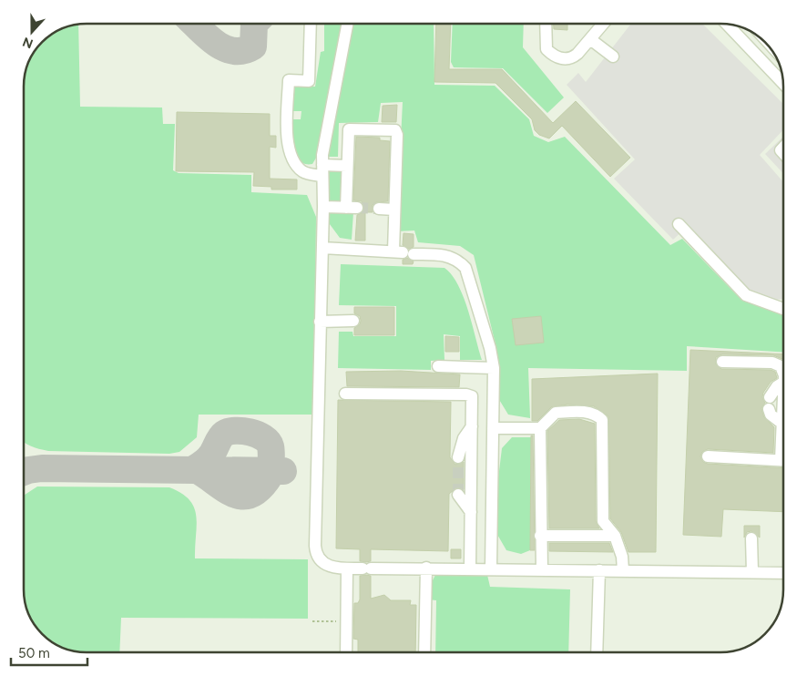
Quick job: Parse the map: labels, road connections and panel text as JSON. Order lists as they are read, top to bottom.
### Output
{
  "scale_bar": "50 m",
  "north": "bottom"
}
